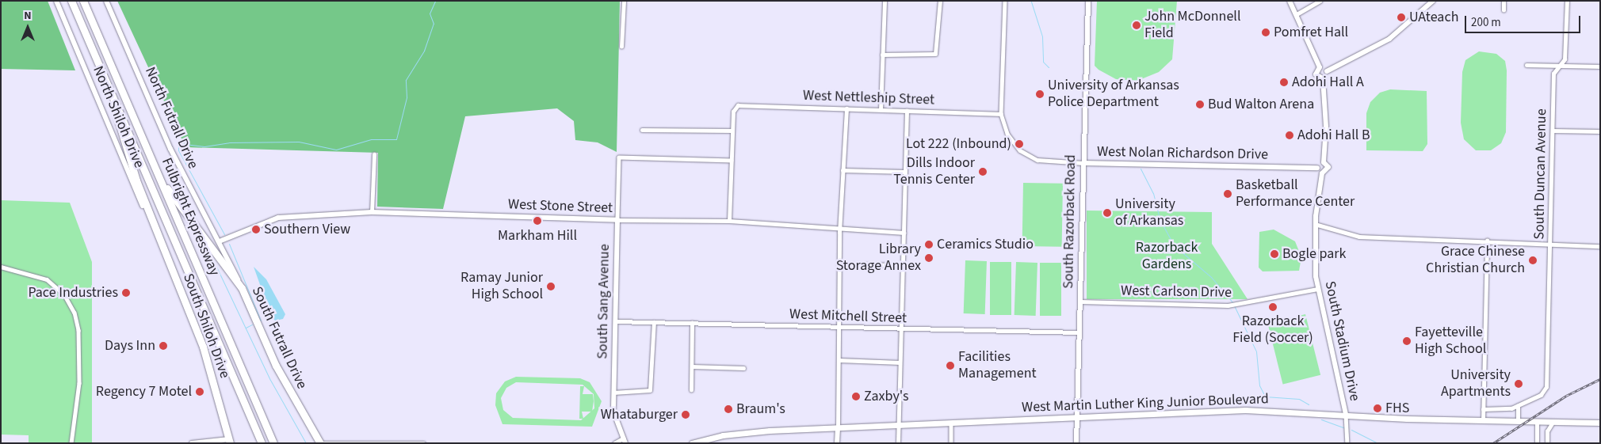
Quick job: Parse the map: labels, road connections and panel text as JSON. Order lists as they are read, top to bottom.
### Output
{
  "streets": {
    "highway": ["Fulbright Expressway", "South Shiloh Drive", "South Futrall Drive"],
    "main road": ["West Martin Luther King Junior Boulevard"],
    "street": [
      "West Nettleship Street",
      "North Shiloh Drive",
      "North Futrall Drive",
      "West Nolan Richardson Drive",
      "South Duncan Avenue",
      "West Stone Street",
      "South Razorback Road",
      "West Carlson Drive",
      "South Sang Avenue",
      "West Mitchell Street",
      "South Stadium Drive"
    ]
  },
  "crossings": [
    ["West Nettleship Street", "West Nolan Richardson Drive"],
    ["North Shiloh Drive", "South Shiloh Drive"],
    ["North Futrall Drive", "West Stone Street"],
    ["North Futrall Drive", "South Futrall Drive"],
    ["West Nolan Richardson Drive", "South Razorback Road"],
    ["West Stone Street", "South Sang Avenue"],
    ["West Stone Street", "South Futrall Drive"],
    ["Fulbright Expressway", "South Shiloh Drive"],
    ["South Razorback Road", "West Carlson Drive"],
    ["South Razorback Road", "West Mitchell Street"],
    ["South Razorback Road", "West Martin Luther King Junior Boulevard"],
    ["West Carlson Drive", "South Stadium Drive"],
    ["South Sang Avenue", "West Mitchell Street"],
    ["South Stadium Drive", "West Martin Luther King Junior Boulevard"]
  ],
  "parks": ["Razorback Gardens"],
  "places": [
    "UAteach",
    "John McDonnell Field",
    "Pomfret Hall",
    "Adohi Hall A",
    "University of Arkansas Police Department",
    "Bud Walton Arena",
    "Adohi Hall B",
    "Lot 222 (Inbound)",
    "Dills Indoor Tennis Center",
    "Basketball Performance Center",
    "University of Arkansas",
    "Markham Hill",
    "Southern View",
    "Ceramics Studio",
    "Bogle park",
    "Library Storage Annex",
    "Grace Chinese Christian Church",
    "Ramay Junior High School",
    "Pace Industries",
    "Razorback Field (Soccer)",
    "Fayetteville High School",
    "Days Inn",
    "Facilities Management",
    "University Apartments",
    "Regency 7 Motel",
    "Zaxby's",
    "FHS",
    "Braum's",
    "Whataburger"
  ],
  "scale_bar": "200 m",
  "north": "top"
}
